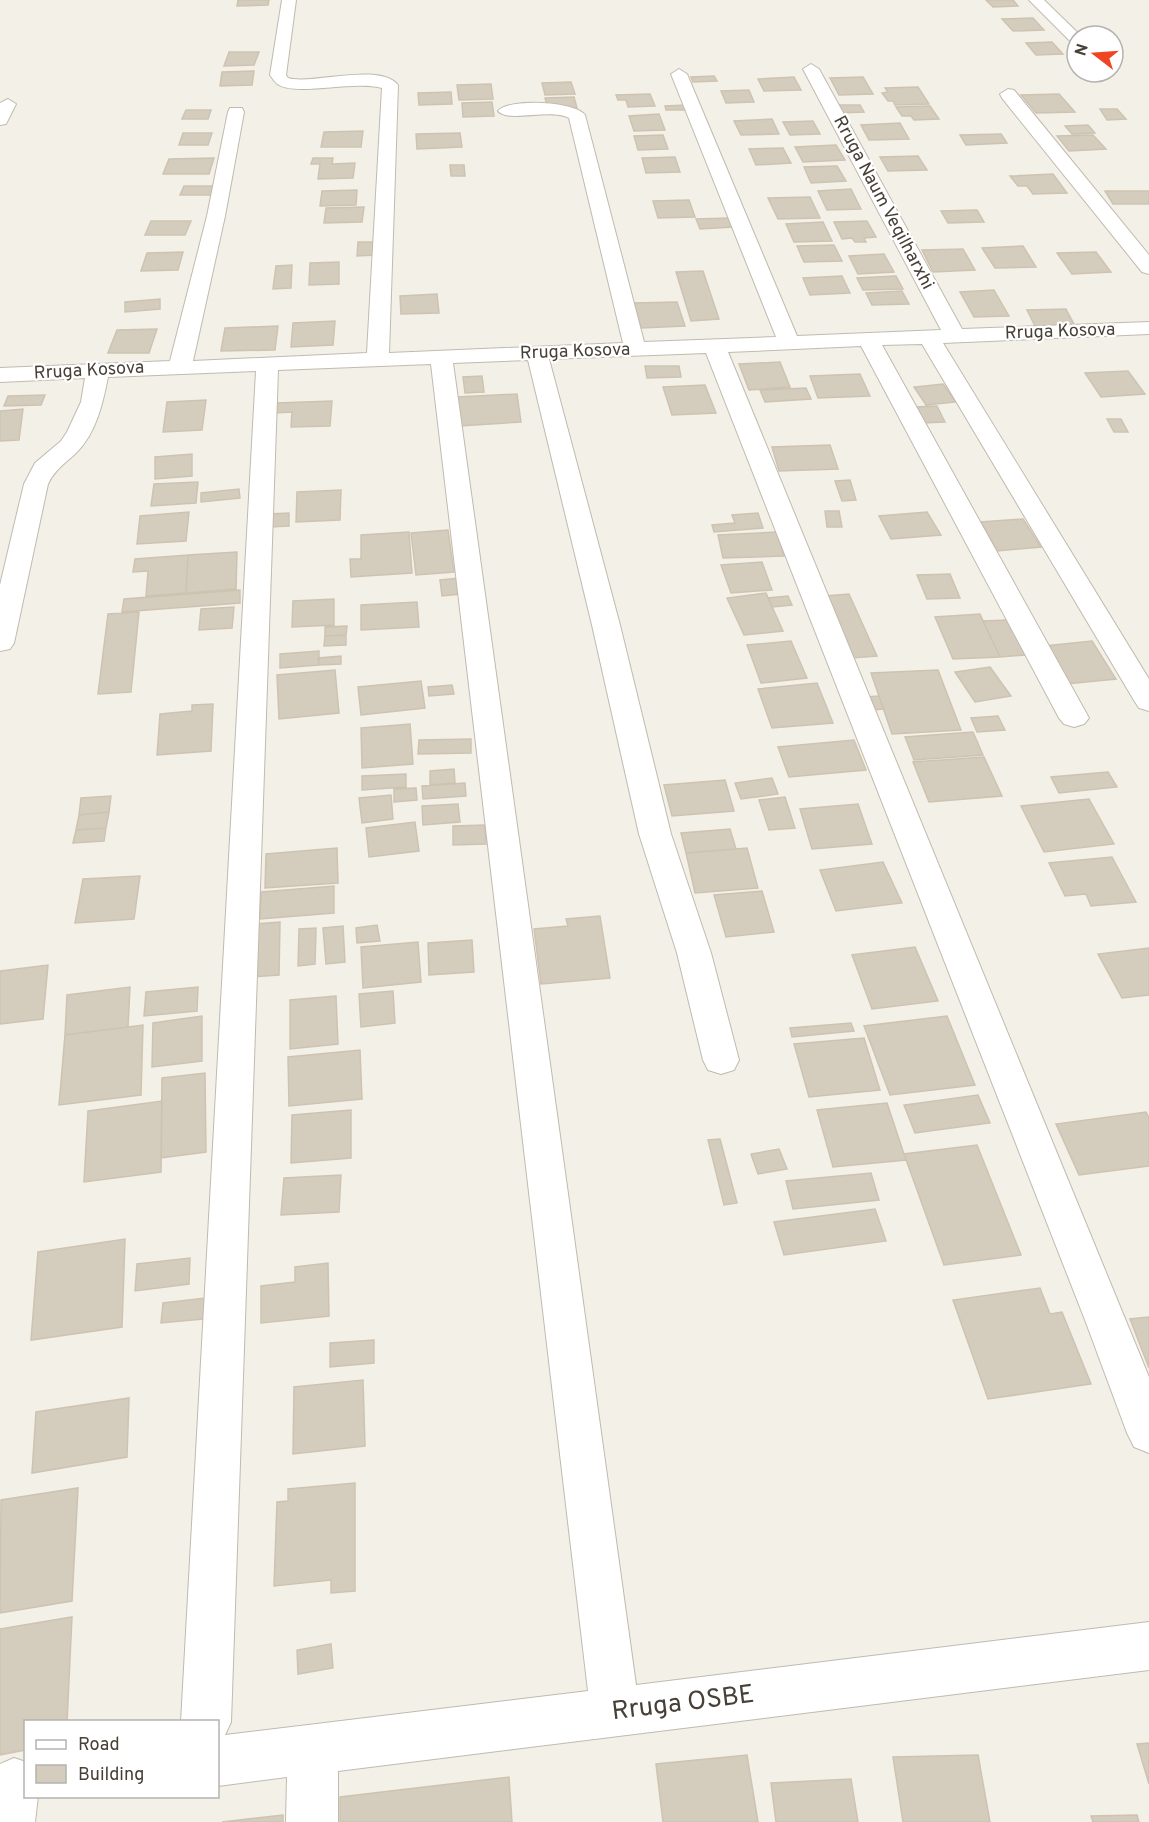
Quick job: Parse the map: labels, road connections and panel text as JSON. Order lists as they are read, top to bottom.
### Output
{
  "streets": {
    "street": ["Rruga Naum Veqilharxhi", "Rruga Kosova", "Rruga OSBE"]
  },
  "crossings": [
    ["Rruga Naum Veqilharxhi", "Rruga Kosova"]
  ],
  "legend": ["Road", "Building"],
  "north": "left"
}
